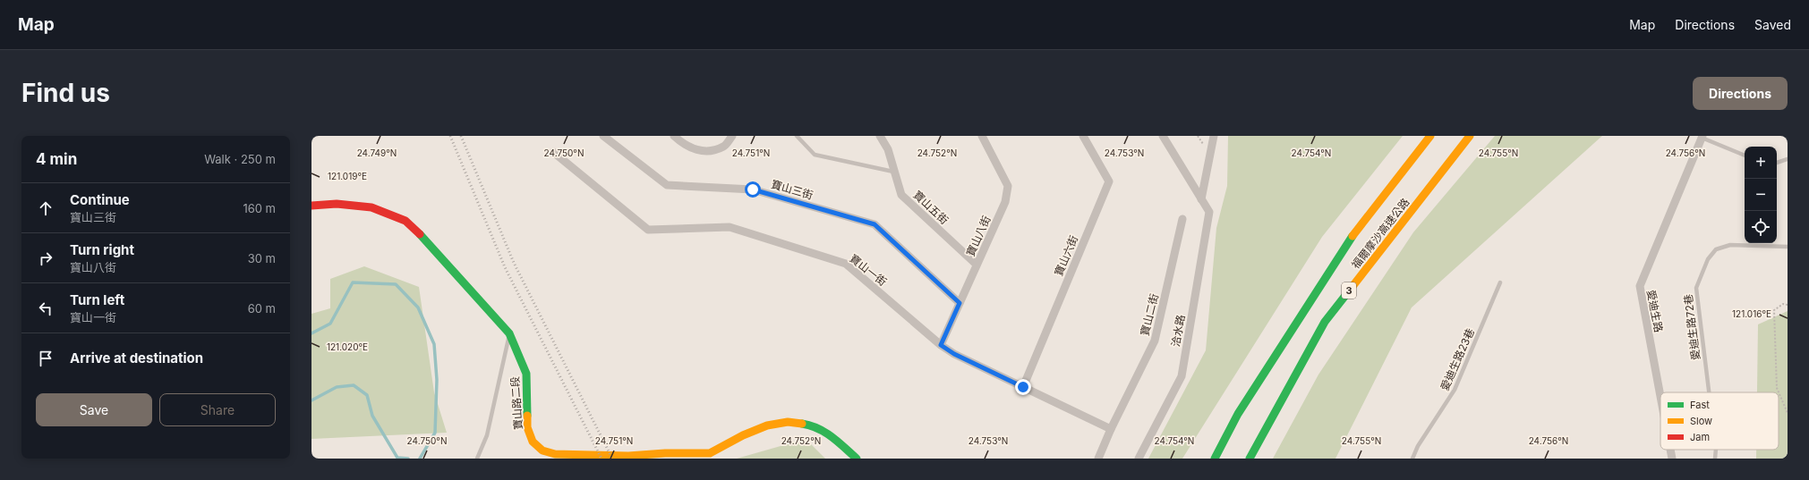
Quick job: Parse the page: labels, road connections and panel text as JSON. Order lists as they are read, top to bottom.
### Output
{
  "streets": {
    "main road": ["福爾摩沙高速公路", "3", "寶山路二段"],
    "street": [
      "寶山三街",
      "寶山五街",
      "寶山八街",
      "寶山六街",
      "寶山一街",
      "愛迪生路",
      "寶山二街",
      "洽水路"
    ],
    "lane": ["愛迪生路72巷", "愛迪生路23巷"]
  },
  "crossings": [
    ["寶山三街", "寶山八街"],
    ["寶山五街", "寶山八街"],
    ["寶山八街", "寶山一街"],
    ["寶山六街", "寶山一街"],
    ["寶山一街", "寶山二街"]
  ],
  "legend": ["Fast", "Slow", "Jam"],
  "page": {
    "header": "Map",
    "nav": ["Map", "Directions", "Saved"],
    "buttons": [
      "Directions",
      ["Save", "Share"]
    ],
    "title": "Find us",
    "heading": ["4 min", "Walk · 250 m"],
    "map_buttons": ["+", "−"],
    "list": [
      ["Continue", "寶山三街", "160 m"],
      ["Turn right", "寶山八街", "30 m"],
      ["Turn left", "寶山一街", "60 m"],
      "Arrive at destination"
    ]
  },
  "coordinates": [
    "24.749°N",
    "24.750°N",
    "24.751°N",
    "24.752°N",
    "24.753°N",
    "24.755°N",
    "24.756°N",
    "24.754°N",
    "121.019°E",
    "121.016°E",
    "121.020°E"
  ]
}
